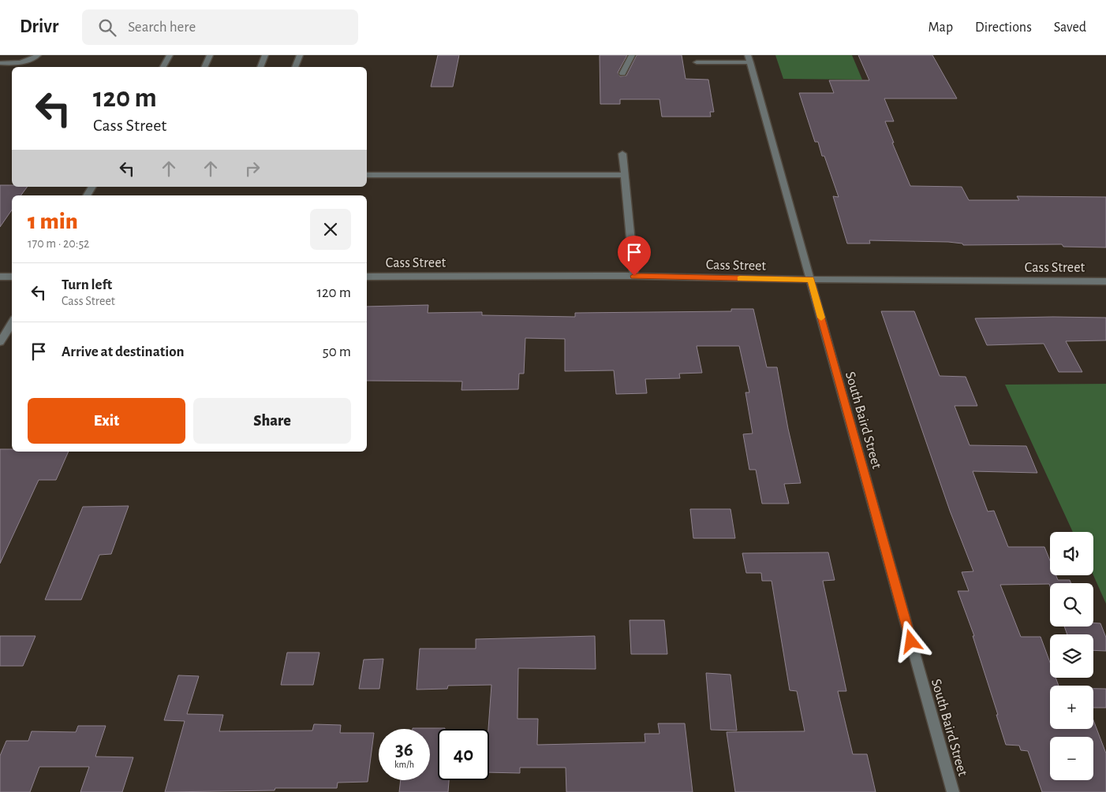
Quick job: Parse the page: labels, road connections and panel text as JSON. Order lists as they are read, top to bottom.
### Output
{
  "streets": {
    "street": ["Cass Street", "South Baird Street"]
  },
  "crossings": [
    ["Cass Street", "South Baird Street"]
  ],
  "page": {
    "header": "Drivr",
    "search": "Search here",
    "nav": ["Map", "Directions", "Saved"],
    "turn": ["120 m", "Cass Street"],
    "heading": ["1 min", "170 m · 20:52"],
    "list": [
      {
        "name": "Turn left",
        "note": "Cass Street",
        "value": "120 m"
      },
      {
        "name": "Arrive at destination",
        "value": "50 m"
      }
    ],
    "buttons": ["Exit", "Share"],
    "map_buttons": ["+", "−"],
    "speed": "36 km/h",
    "limit": "40"
  }
}
